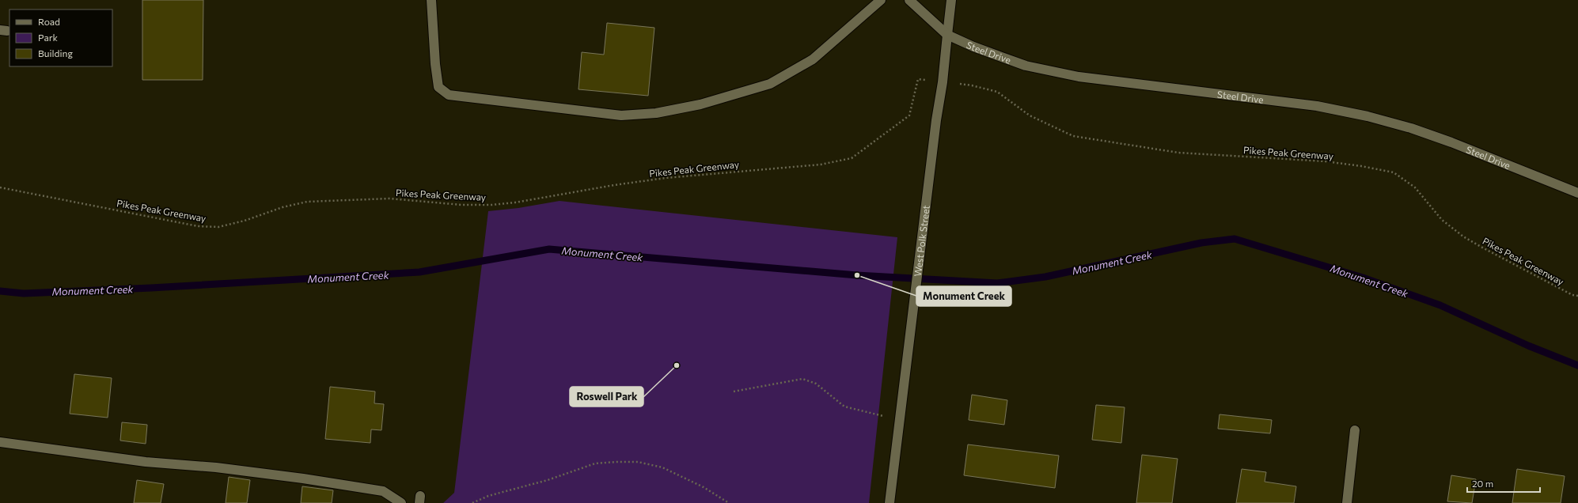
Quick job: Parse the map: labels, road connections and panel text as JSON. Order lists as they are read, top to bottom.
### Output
{
  "streets": {
    "street": ["Steel Drive", "West Polk Street"],
    "path": ["Pikes Peak Greenway"]
  },
  "crossings": [
    ["Steel Drive", "West Polk Street"]
  ],
  "water": ["Monument Creek"],
  "places": ["Monument Creek", "Roswell Park"],
  "legend": ["Road", "Park", "Building"],
  "scale_bar": "20 m"
}
